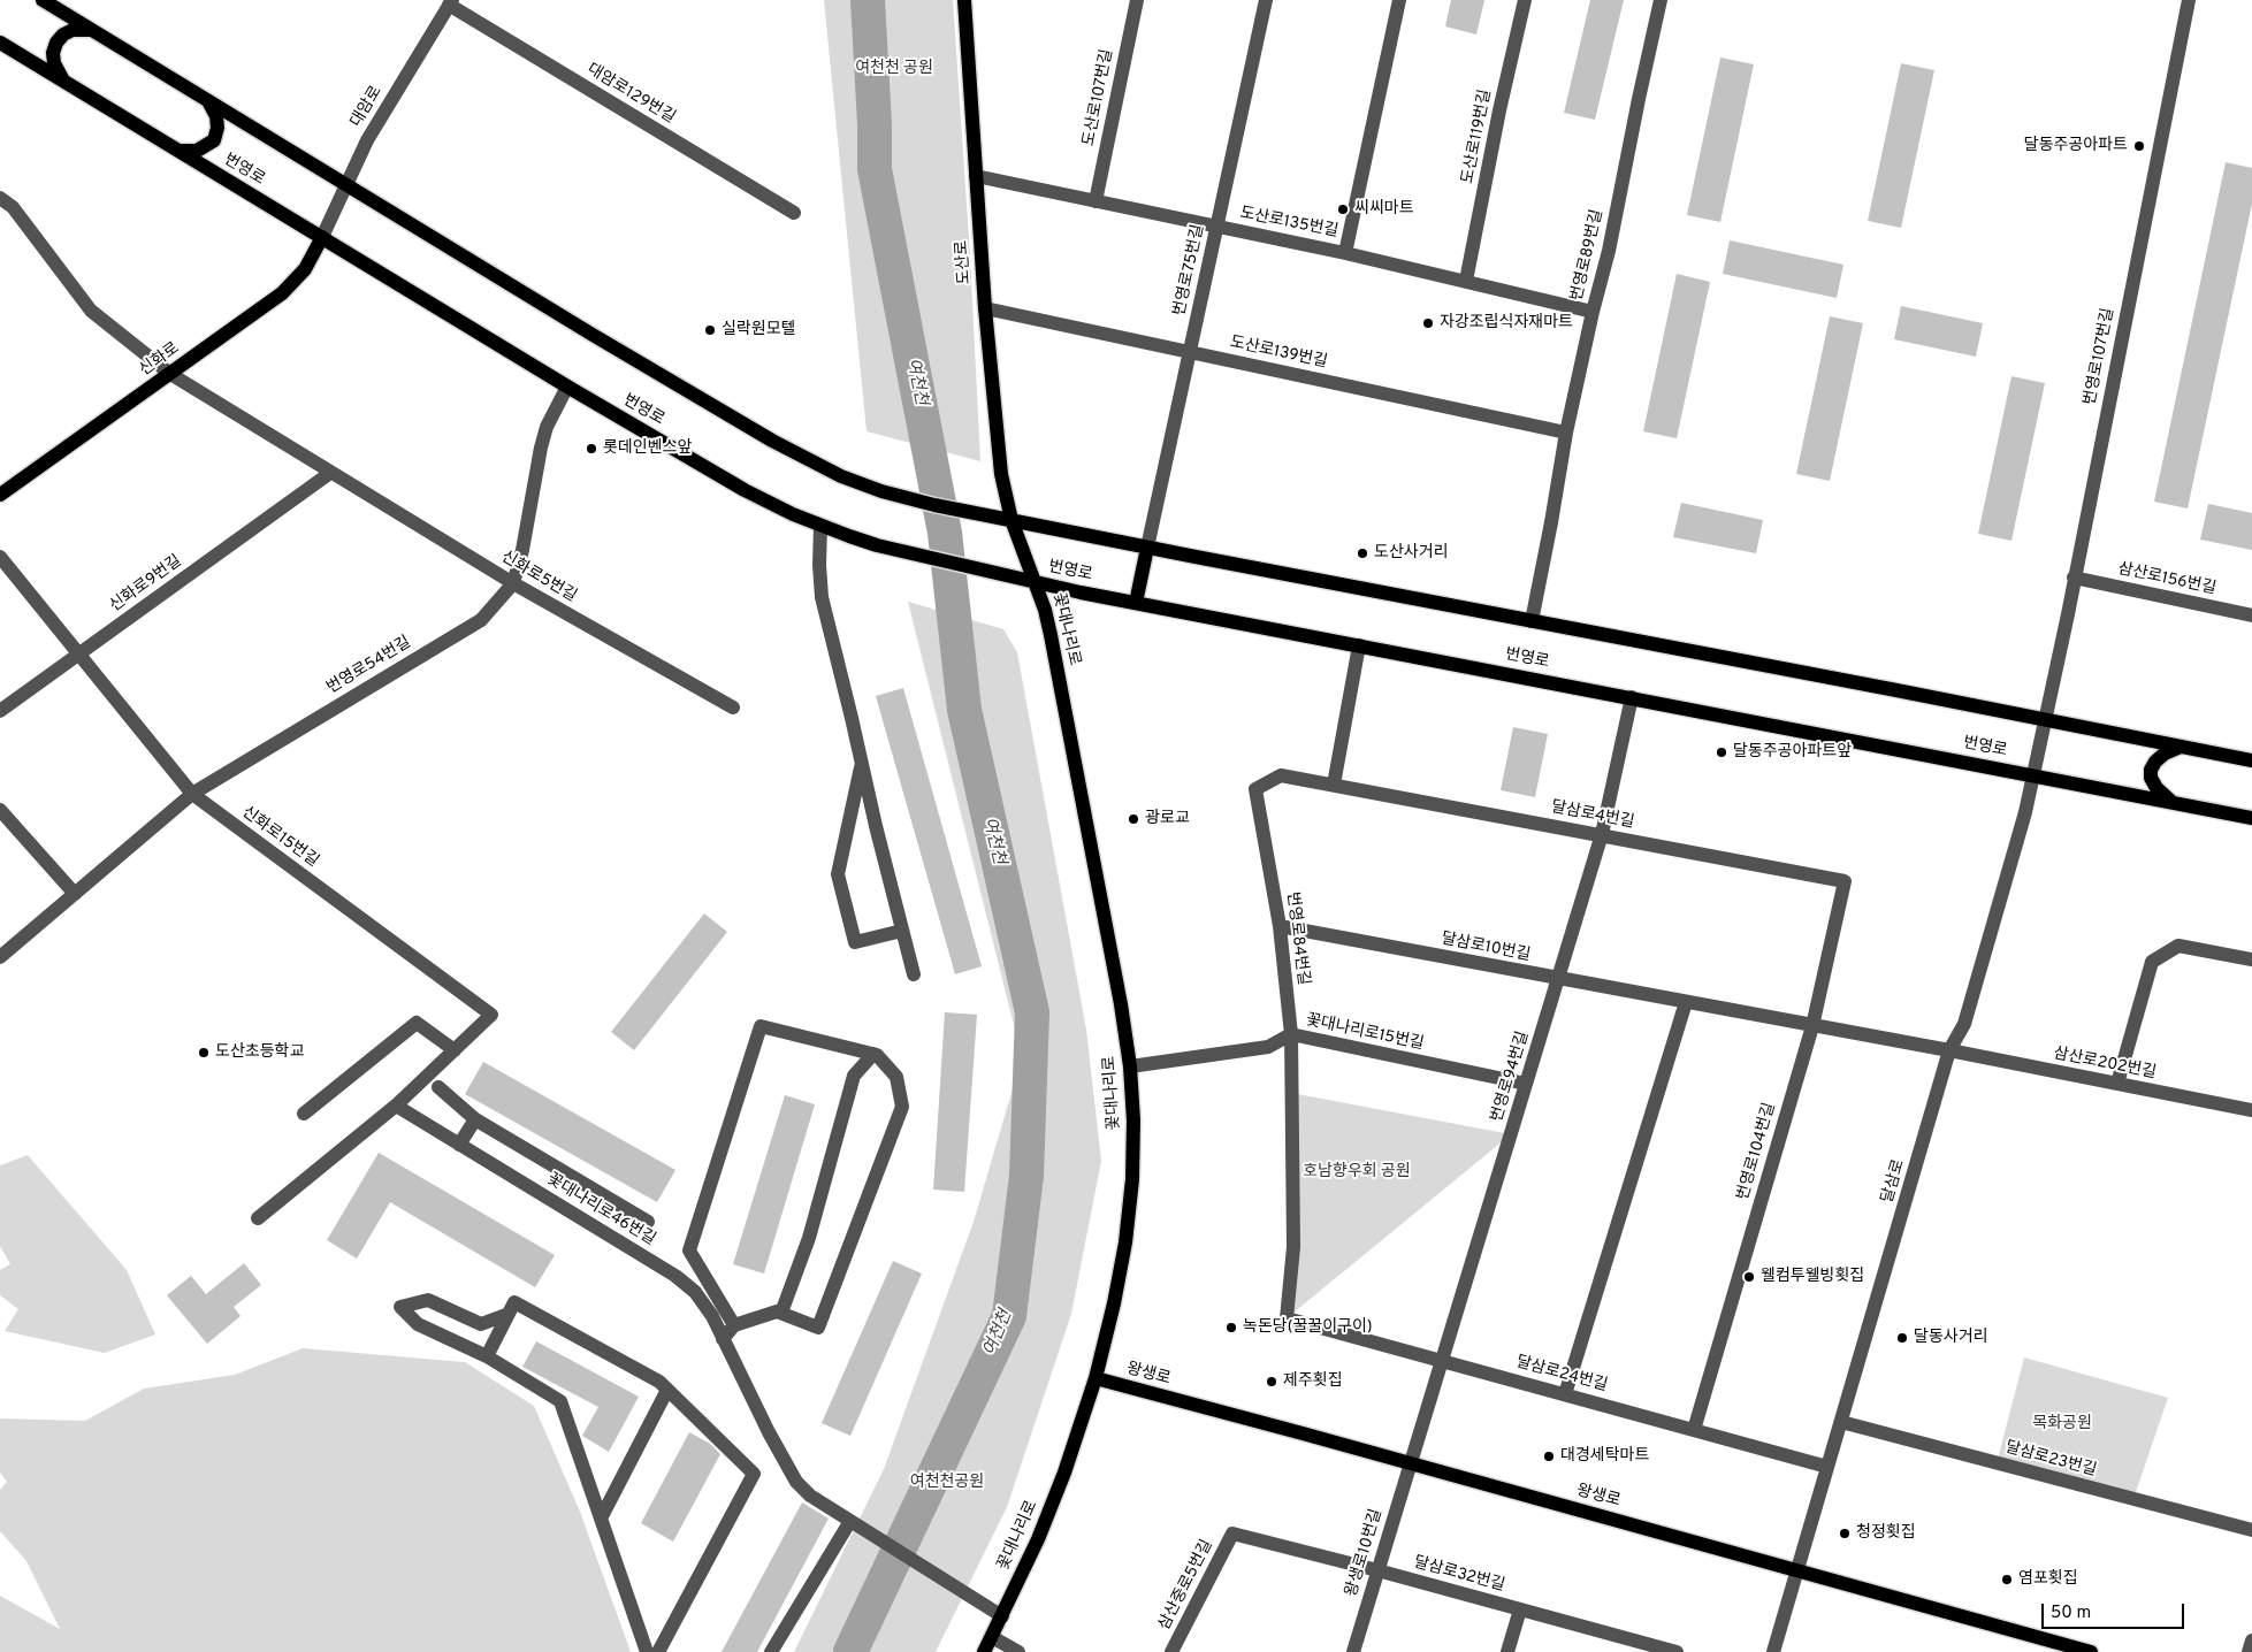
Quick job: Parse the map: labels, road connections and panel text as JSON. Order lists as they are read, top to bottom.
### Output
{
  "streets": {
    "main road": [
      "번영로",
      "도산로",
      "신화로",
      "꽃대나리로",
      "왕생로"
    ],
    "street": [
      "대암로129번길",
      "도산로107번길",
      "대암로",
      "도산로119번길",
      "도산로135번길",
      "번영로89번길",
      "번영로75번길",
      "도산로139번길",
      "번영로107번길",
      "신화로5번길",
      "삼산로156번길",
      "신화로9번길",
      "번영로54번길",
      "달삼로4번길",
      "신화로15번길",
      "번영로84번길",
      "달삼로10번길",
      "꽃대나리로15번길",
      "삼산로202번길",
      "번영로94번길",
      "번영로104번길",
      "달삼로",
      "꽃대나리로46번길",
      "달삼로24번길",
      "달삼로23번길",
      "왕생로10번길",
      "달삼로32번길",
      "삼산중로5번길"
    ]
  },
  "crossings": [
    ["대암로129번길", "대암로"],
    ["도산로107번길", "도산로135번길"],
    ["대암로", "번영로"],
    ["대암로", "신화로"],
    ["도산로119번길", "도산로135번길"],
    ["번영로", "신화로"],
    ["번영로", "꽃대나리로"],
    ["번영로", "번영로54번길"],
    ["번영로", "번영로94번길"],
    ["번영로", "달삼로"],
    ["도산로135번길", "번영로89번길"],
    ["도산로135번길", "도산로"],
    ["도산로135번길", "번영로75번길"],
    ["번영로89번길", "도산로139번길"],
    ["도산로", "도산로139번길"],
    ["도산로", "꽃대나리로"],
    ["번영로75번길", "도산로139번길"],
    ["번영로107번길", "삼산로156번길"],
    ["번영로107번길", "달삼로"],
    ["신화로", "신화로5번길"],
    ["신화로5번길", "신화로9번길"],
    ["신화로5번길", "번영로54번길"],
    ["신화로9번길", "신화로15번길"],
    ["꽃대나리로", "꽃대나리로15번길"],
    ["꽃대나리로", "꽃대나리로46번길"],
    ["꽃대나리로", "왕생로"],
    ["번영로54번길", "신화로15번길"],
    ["달삼로4번길", "번영로84번길"],
    ["달삼로4번길", "번영로94번길"],
    ["달삼로4번길", "번영로104번길"],
    ["번영로84번길", "달삼로10번길"],
    ["번영로84번길", "꽃대나리로15번길"],
    ["번영로84번길", "달삼로24번길"],
    ["달삼로10번길", "삼산로202번길"],
    ["달삼로10번길", "번영로94번길"],
    ["달삼로10번길", "번영로104번길"],
    ["달삼로10번길", "달삼로"],
    ["꽃대나리로15번길", "번영로94번길"],
    ["삼산로202번길", "달삼로"],
    ["번영로94번길", "왕생로"],
    ["번영로94번길", "달삼로24번길"],
    ["번영로94번길", "왕생로10번길"],
    ["번영로104번길", "달삼로24번길"],
    ["달삼로", "왕생로"],
    ["달삼로", "달삼로24번길"],
    ["달삼로", "달삼로23번길"],
    ["왕생로", "왕생로10번길"],
    ["왕생로10번길", "달삼로32번길"],
    ["달삼로32번길", "삼산중로5번길"]
  ],
  "water": ["여천천"],
  "parks": [
    "여천천 공원",
    "호남향우회 공원",
    "목화공원",
    "여천천공원"
  ],
  "places": [
    "달동주공아파트",
    "씨씨마트",
    "자강조립식자재마트",
    "실락원모텔",
    "롯데인벤스앞",
    "도산사거리",
    "달동주공아파트앞",
    "광로교",
    "도산초등학교",
    "웰컴투웰빙횟집",
    "녹돈당(꿀꿀이구이)",
    "달동사거리",
    "제주횟집",
    "대경세탁마트",
    "청정횟집",
    "염포횟집"
  ],
  "scale_bar": "50 m"
}
